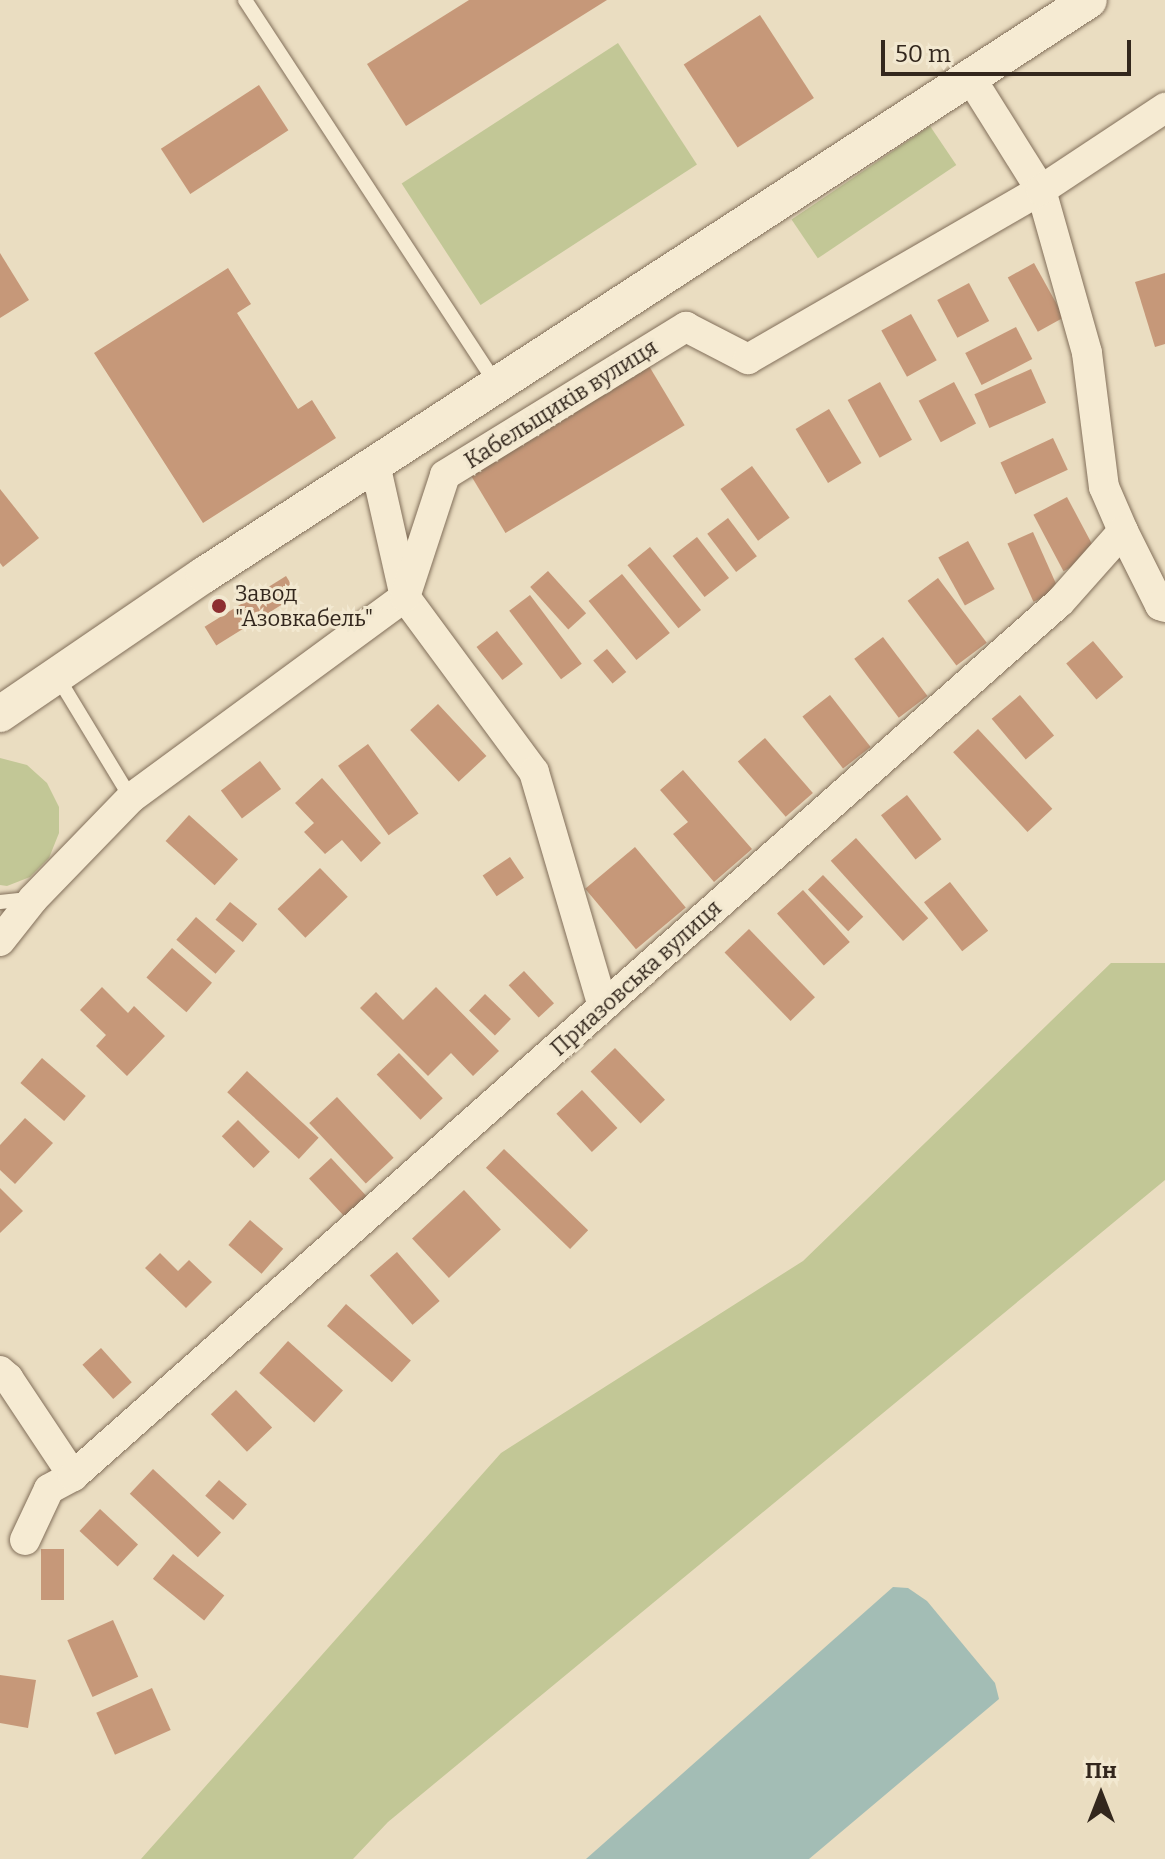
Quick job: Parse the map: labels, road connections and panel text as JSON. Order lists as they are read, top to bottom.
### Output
{
  "streets": {
    "street": ["Кабельщиків вулиця", "Приазовська вулиця"]
  },
  "places": ["Завод \"Азовкабель\""],
  "scale_bar": "50 m",
  "north": "top"
}
